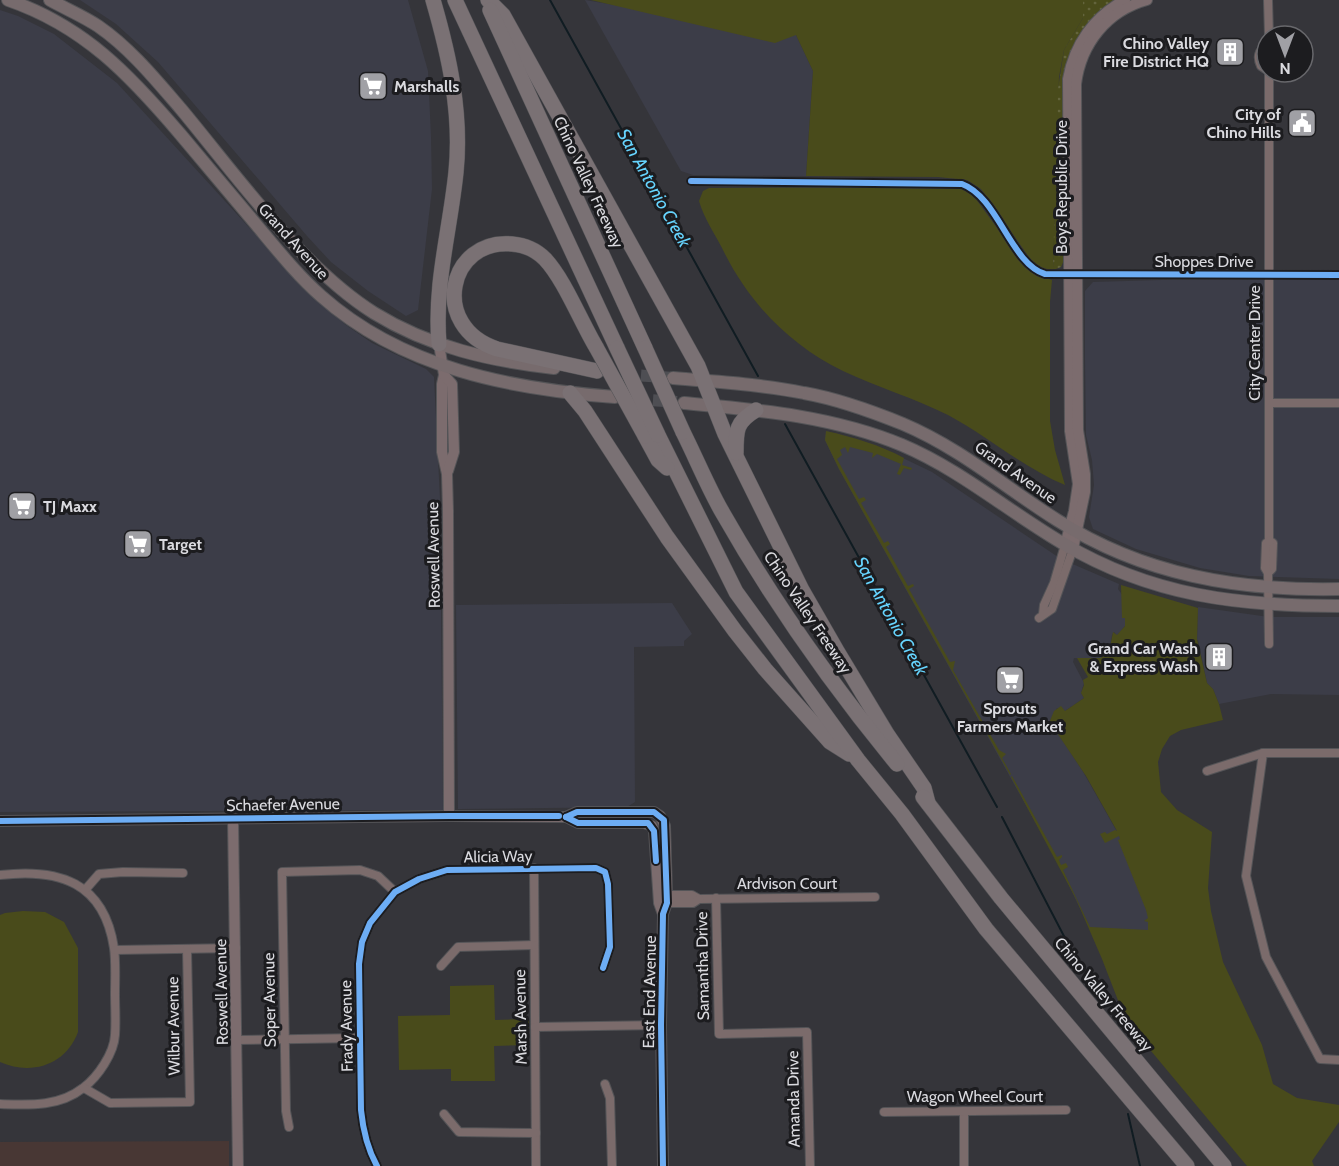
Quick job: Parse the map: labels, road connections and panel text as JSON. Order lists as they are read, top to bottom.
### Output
{
  "streets": {
    "highway": ["Chino Valley Freeway"],
    "main road": [
      "Boys Republic Drive",
      "Grand Avenue",
      "Roswell Avenue",
      "Schaefer Avenue",
      "East End Avenue"
    ],
    "street": [
      "Shoppes Drive",
      "City Center Drive",
      "Alicia Way",
      "Ardvison Court",
      "Samantha Drive",
      "Soper Avenue",
      "Marsh Avenue",
      "Wilbur Avenue",
      "Frady Avenue",
      "Wagon Wheel Court",
      "Amanda Drive"
    ]
  },
  "crossings": [
    ["Boys Republic Drive", "Grand Avenue"],
    ["Boys Republic Drive", "Shoppes Drive"],
    ["Grand Avenue", "City Center Drive"],
    ["Grand Avenue", "Roswell Avenue"],
    ["Shoppes Drive", "City Center Drive"],
    ["Roswell Avenue", "Schaefer Avenue"],
    ["Schaefer Avenue", "East End Avenue"],
    ["Alicia Way", "Soper Avenue"],
    ["Alicia Way", "Marsh Avenue"],
    ["Alicia Way", "Frady Avenue"],
    ["Ardvison Court", "Samantha Drive"],
    ["Ardvison Court", "East End Avenue"],
    ["Samantha Drive", "Amanda Drive"],
    ["Soper Avenue", "Frady Avenue"]
  ],
  "water": ["San Antonio Creek"],
  "places": {
    "building": ["Chino Valley Fire District HQ", "Grand Car Wash & Express Wash"],
    "supermarket": [
      "Marshalls",
      "TJ Maxx",
      "Target",
      "Sprouts Farmers Market"
    ],
    "public building": ["City of Chino Hills"]
  },
  "north": "bottom"
}
